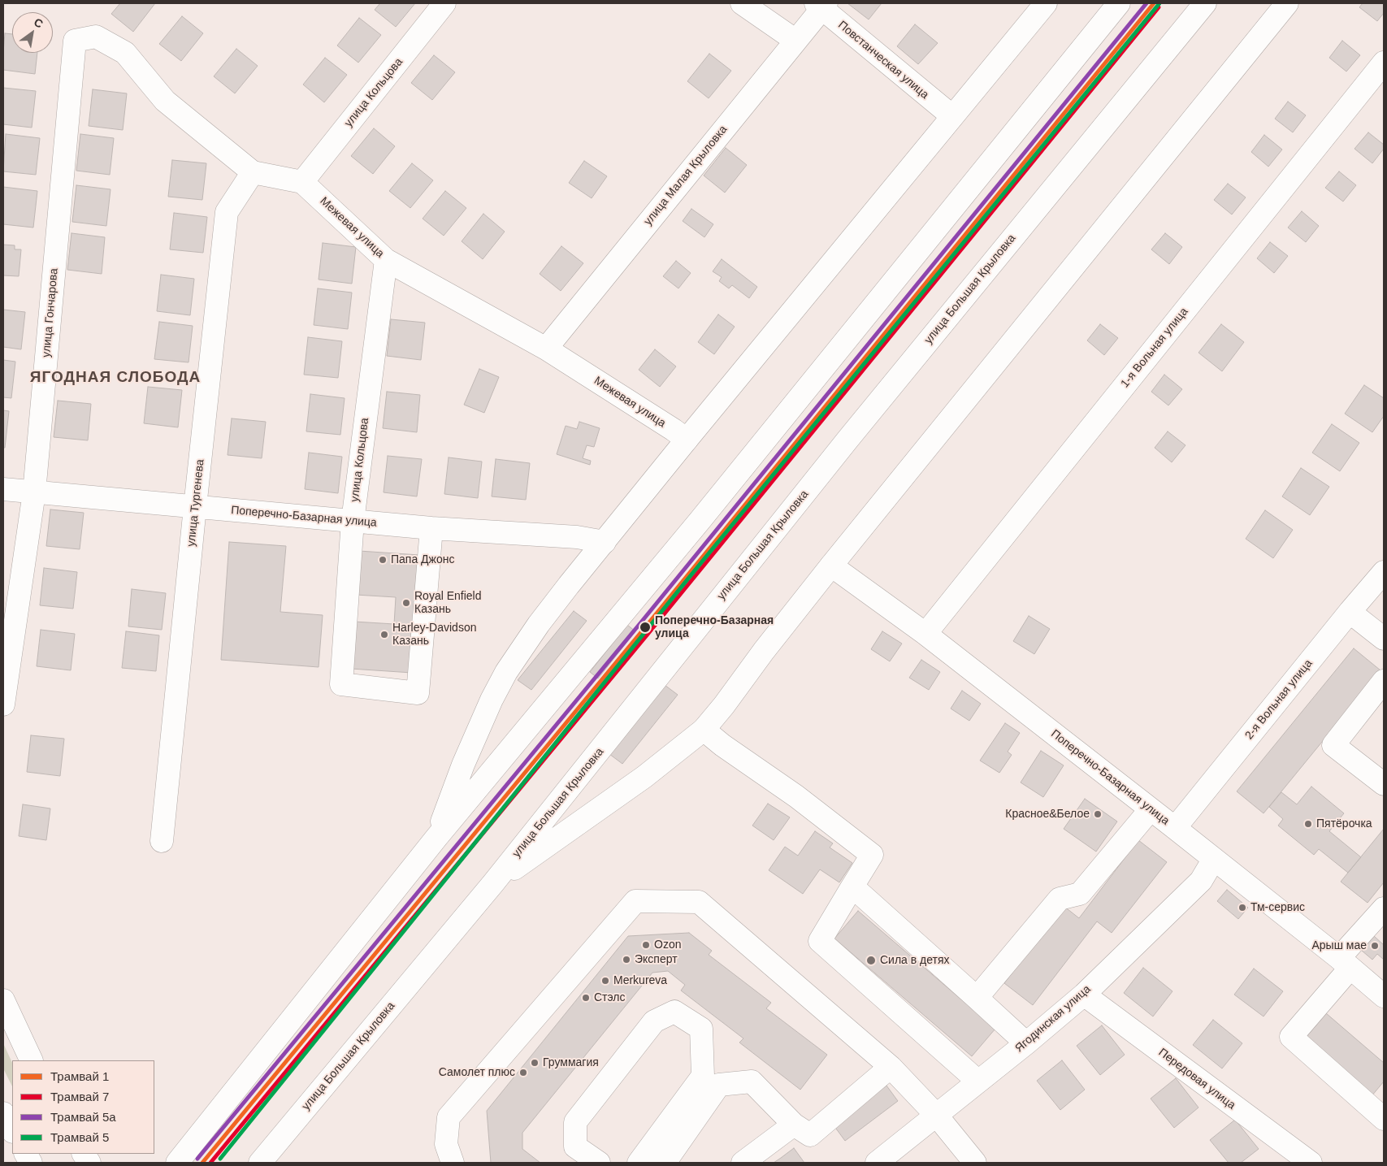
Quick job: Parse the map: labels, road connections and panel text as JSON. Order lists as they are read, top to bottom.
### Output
{
  "streets": {
    "street": [
      "Повстанческая улица",
      "улица Кольцова",
      "улица Малая Крыловка",
      "Межевая улица",
      "улица Большая Крыловка",
      "улица Гончарова",
      "1-я Вольная улица",
      "улица Тургенева",
      "Поперечно-Базарная улица",
      "2-я Вольная улица",
      "Ягодинская улица",
      "Передовая улица"
    ]
  },
  "crossings": [
    ["Повстанческая улица", "улица Малая Крыловка"],
    ["улица Кольцова", "Межевая улица"],
    ["улица Кольцова", "Поперечно-Базарная улица"],
    ["улица Малая Крыловка", "Межевая улица"],
    ["улица Гончарова", "улица Тургенева"],
    ["улица Гончарова", "Поперечно-Базарная улица"],
    ["1-я Вольная улица", "Поперечно-Базарная улица"],
    ["улица Тургенева", "Поперечно-Базарная улица"],
    ["Поперечно-Базарная улица", "2-я Вольная улица"],
    ["Поперечно-Базарная улица", "Ягодинская улица"],
    ["Ягодинская улица", "Передовая улица"]
  ],
  "districts": ["ЯГОДНАЯ СЛОБОДА"],
  "places": [
    "Папа Джонс",
    "Royal Enfield Казань",
    "Поперечно-Базарная улица",
    "Harley-Davidson Казань",
    "Красное&Белое",
    "Пятёрочка",
    "Тм-сервис",
    "Ozon",
    "Арыш мае",
    "Эксперт",
    "Сила в детях",
    "Merkureva",
    "Стэлс",
    "Груммагия",
    "Самолет плюс"
  ],
  "lines": [
    "tram line 1",
    "tram line 5а",
    "tram line 5",
    "tram line 7"
  ],
  "legend": [
    "Трамвай 1",
    "Трамвай 7",
    "Трамвай 5а",
    "Трамвай 5"
  ],
  "north": "top right"
}
